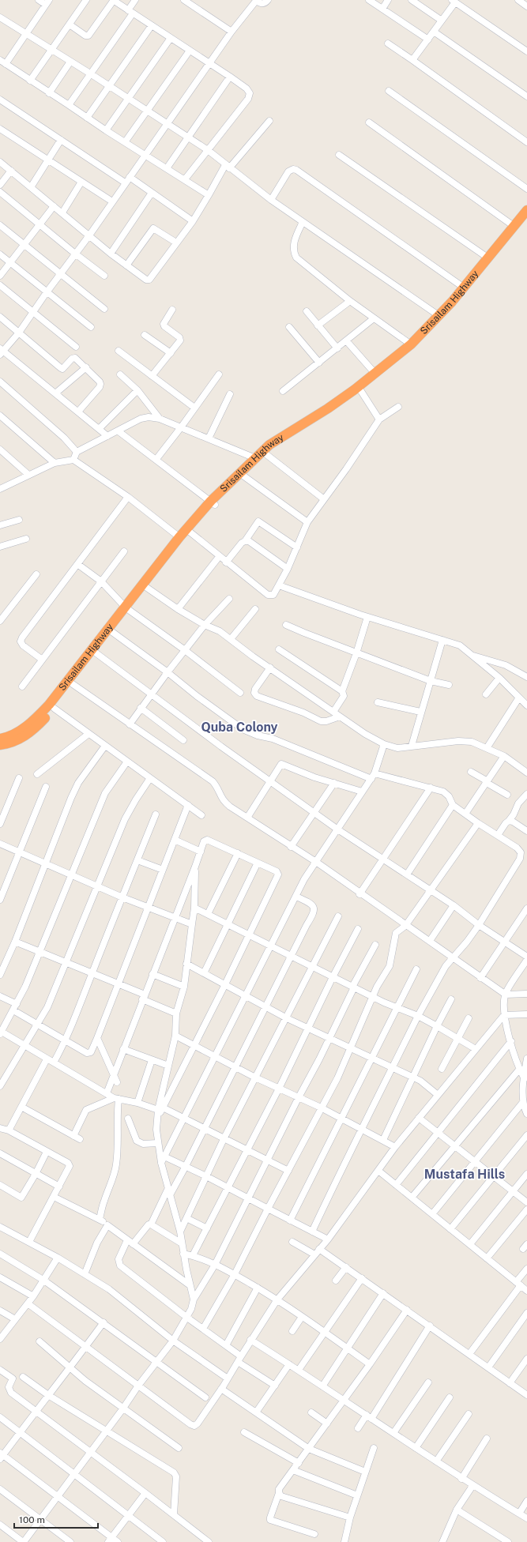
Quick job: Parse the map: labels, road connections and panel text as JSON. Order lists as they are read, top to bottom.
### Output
{
  "streets": {
    "highway": ["Srisailam Highway"]
  },
  "districts": ["Quba Colony", "Mustafa Hills"],
  "scale_bar": "100 m"
}
